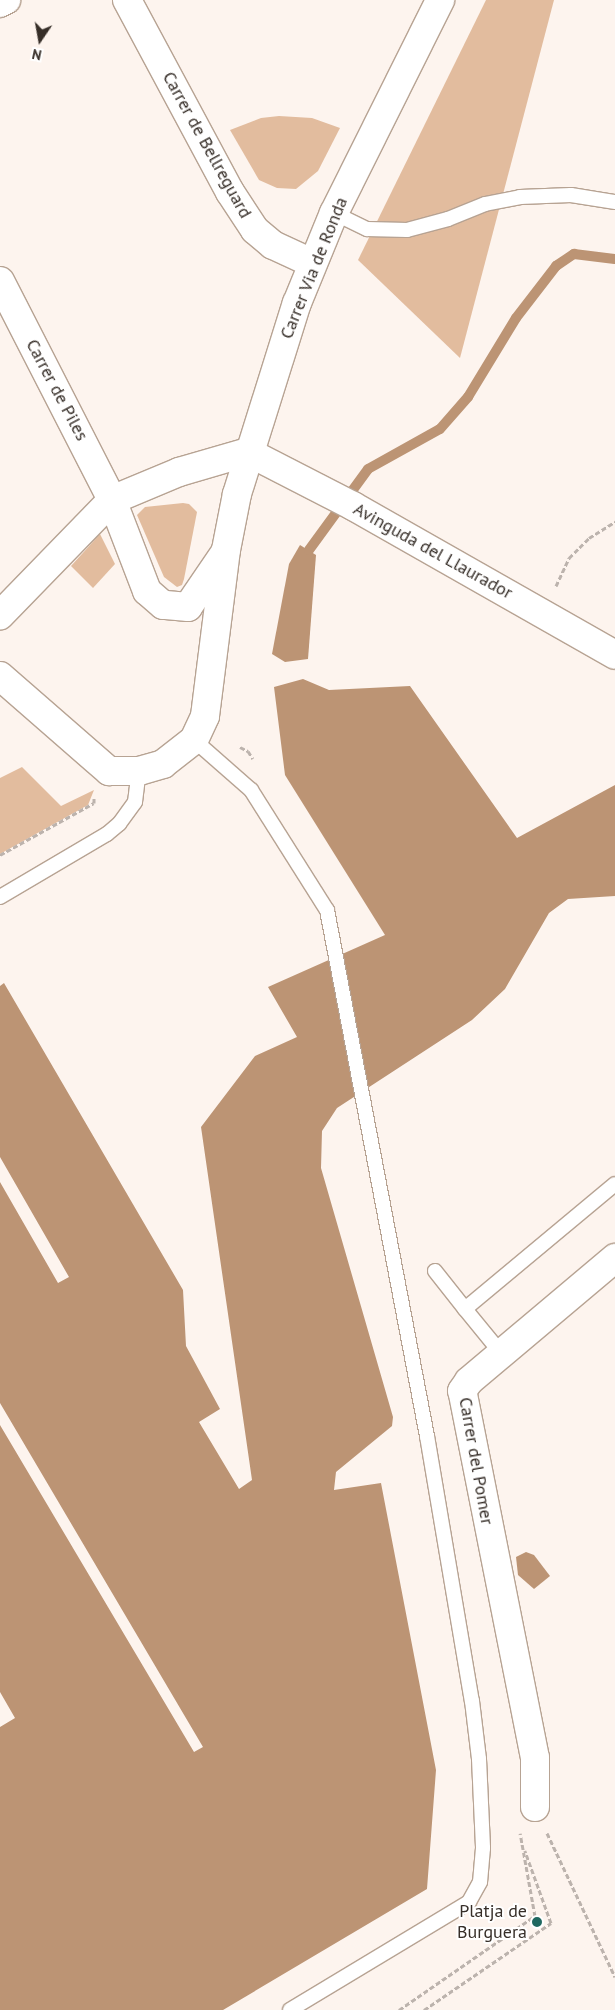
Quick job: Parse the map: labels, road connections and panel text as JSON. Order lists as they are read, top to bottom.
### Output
{
  "streets": {
    "street": [
      "Carrer de Bellreguard",
      "Carrer Via de Ronda",
      "Carrer de Piles",
      "Avinguda del Llaurador",
      "Carrer del Pomer"
    ]
  },
  "crossings": [
    ["Carrer de Bellreguard", "Carrer Via de Ronda"],
    ["Carrer Via de Ronda", "Carrer de Piles"],
    ["Carrer Via de Ronda", "Avinguda del Llaurador"]
  ],
  "places": ["Platja de Burguera"],
  "north": "bottom"
}
